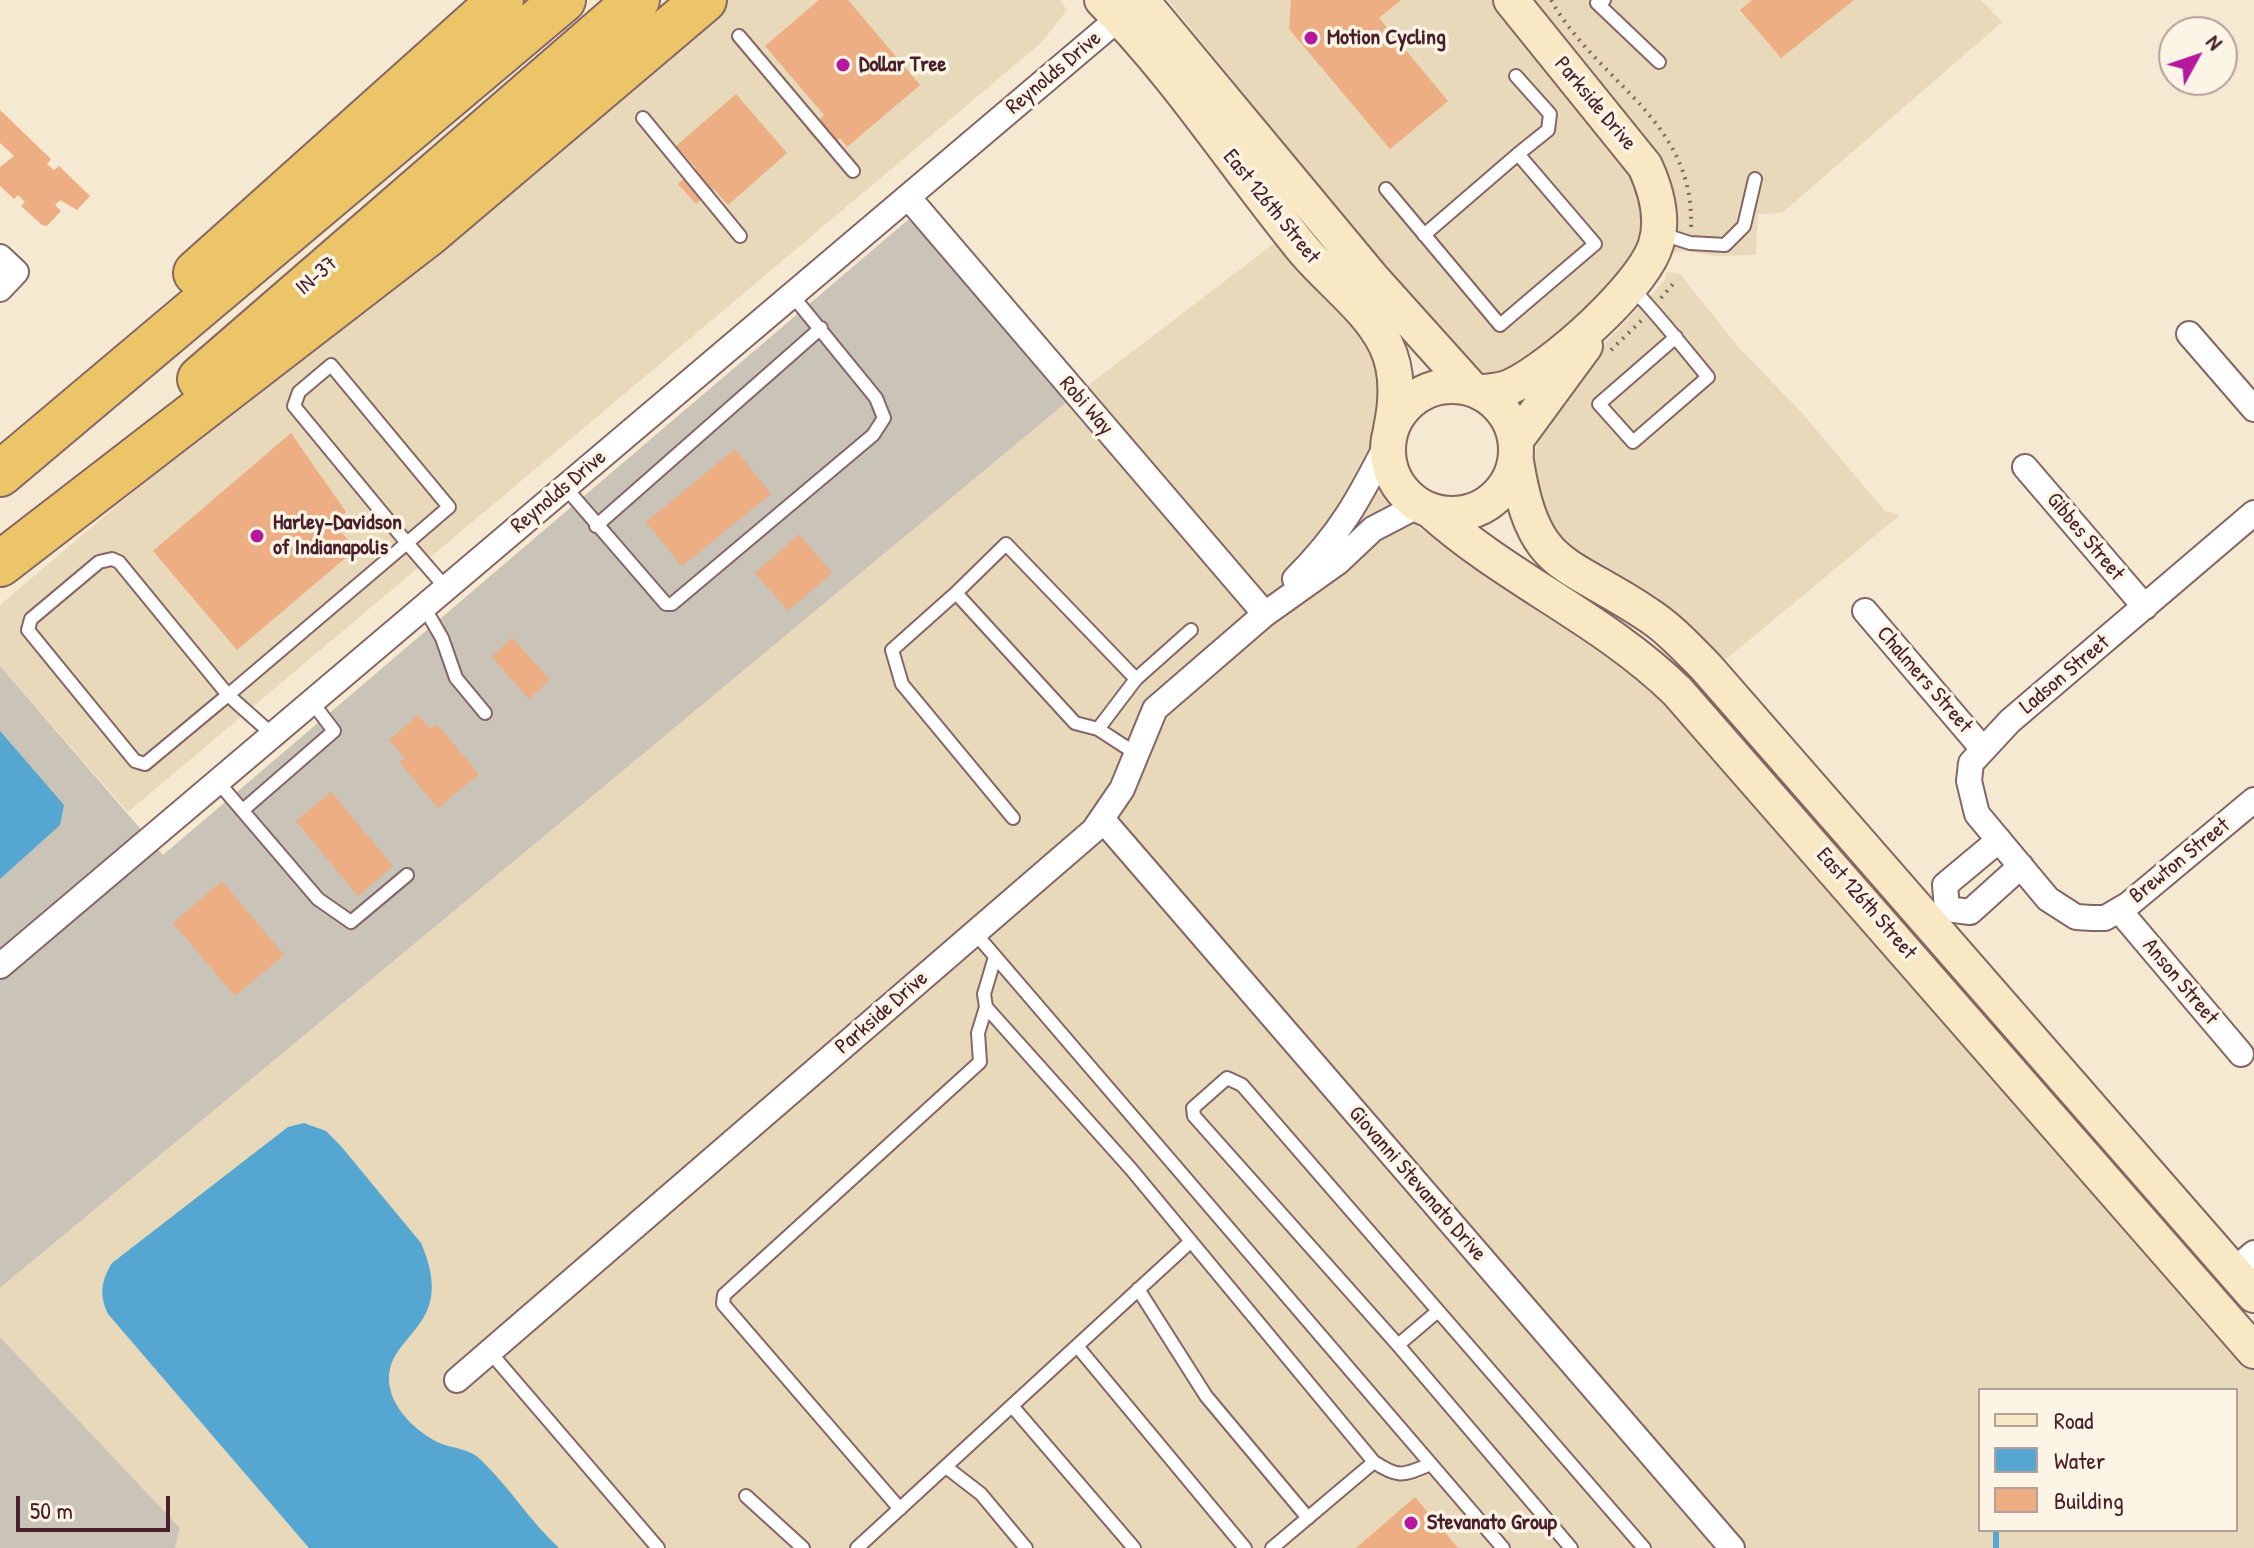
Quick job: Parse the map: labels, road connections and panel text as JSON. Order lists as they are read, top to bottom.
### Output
{
  "streets": {
    "highway": ["IN-37"],
    "main road": ["Parkside Drive", "East 126th Street"],
    "street": [
      "Reynolds Drive",
      "Robi Way",
      "Gibbes Street",
      "Ladson Street",
      "Chalmers Street",
      "Brewton Street",
      "Anson Street",
      "Giovanni Stevanato Drive"
    ]
  },
  "crossings": [
    ["Reynolds Drive", "East 126th Street"],
    ["Reynolds Drive", "Robi Way"],
    ["Parkside Drive", "East 126th Street"],
    ["Parkside Drive", "Robi Way"],
    ["Parkside Drive", "Giovanni Stevanato Drive"],
    ["Gibbes Street", "Ladson Street"],
    ["Ladson Street", "Chalmers Street"],
    ["Brewton Street", "Anson Street"]
  ],
  "places": [
    "Motion Cycling",
    "Dollar Tree",
    "Harley-Davidson of Indianapolis",
    "Stevanato Group"
  ],
  "legend": ["Road", "Water", "Building"],
  "scale_bar": "50 m",
  "north": "top right"
}
